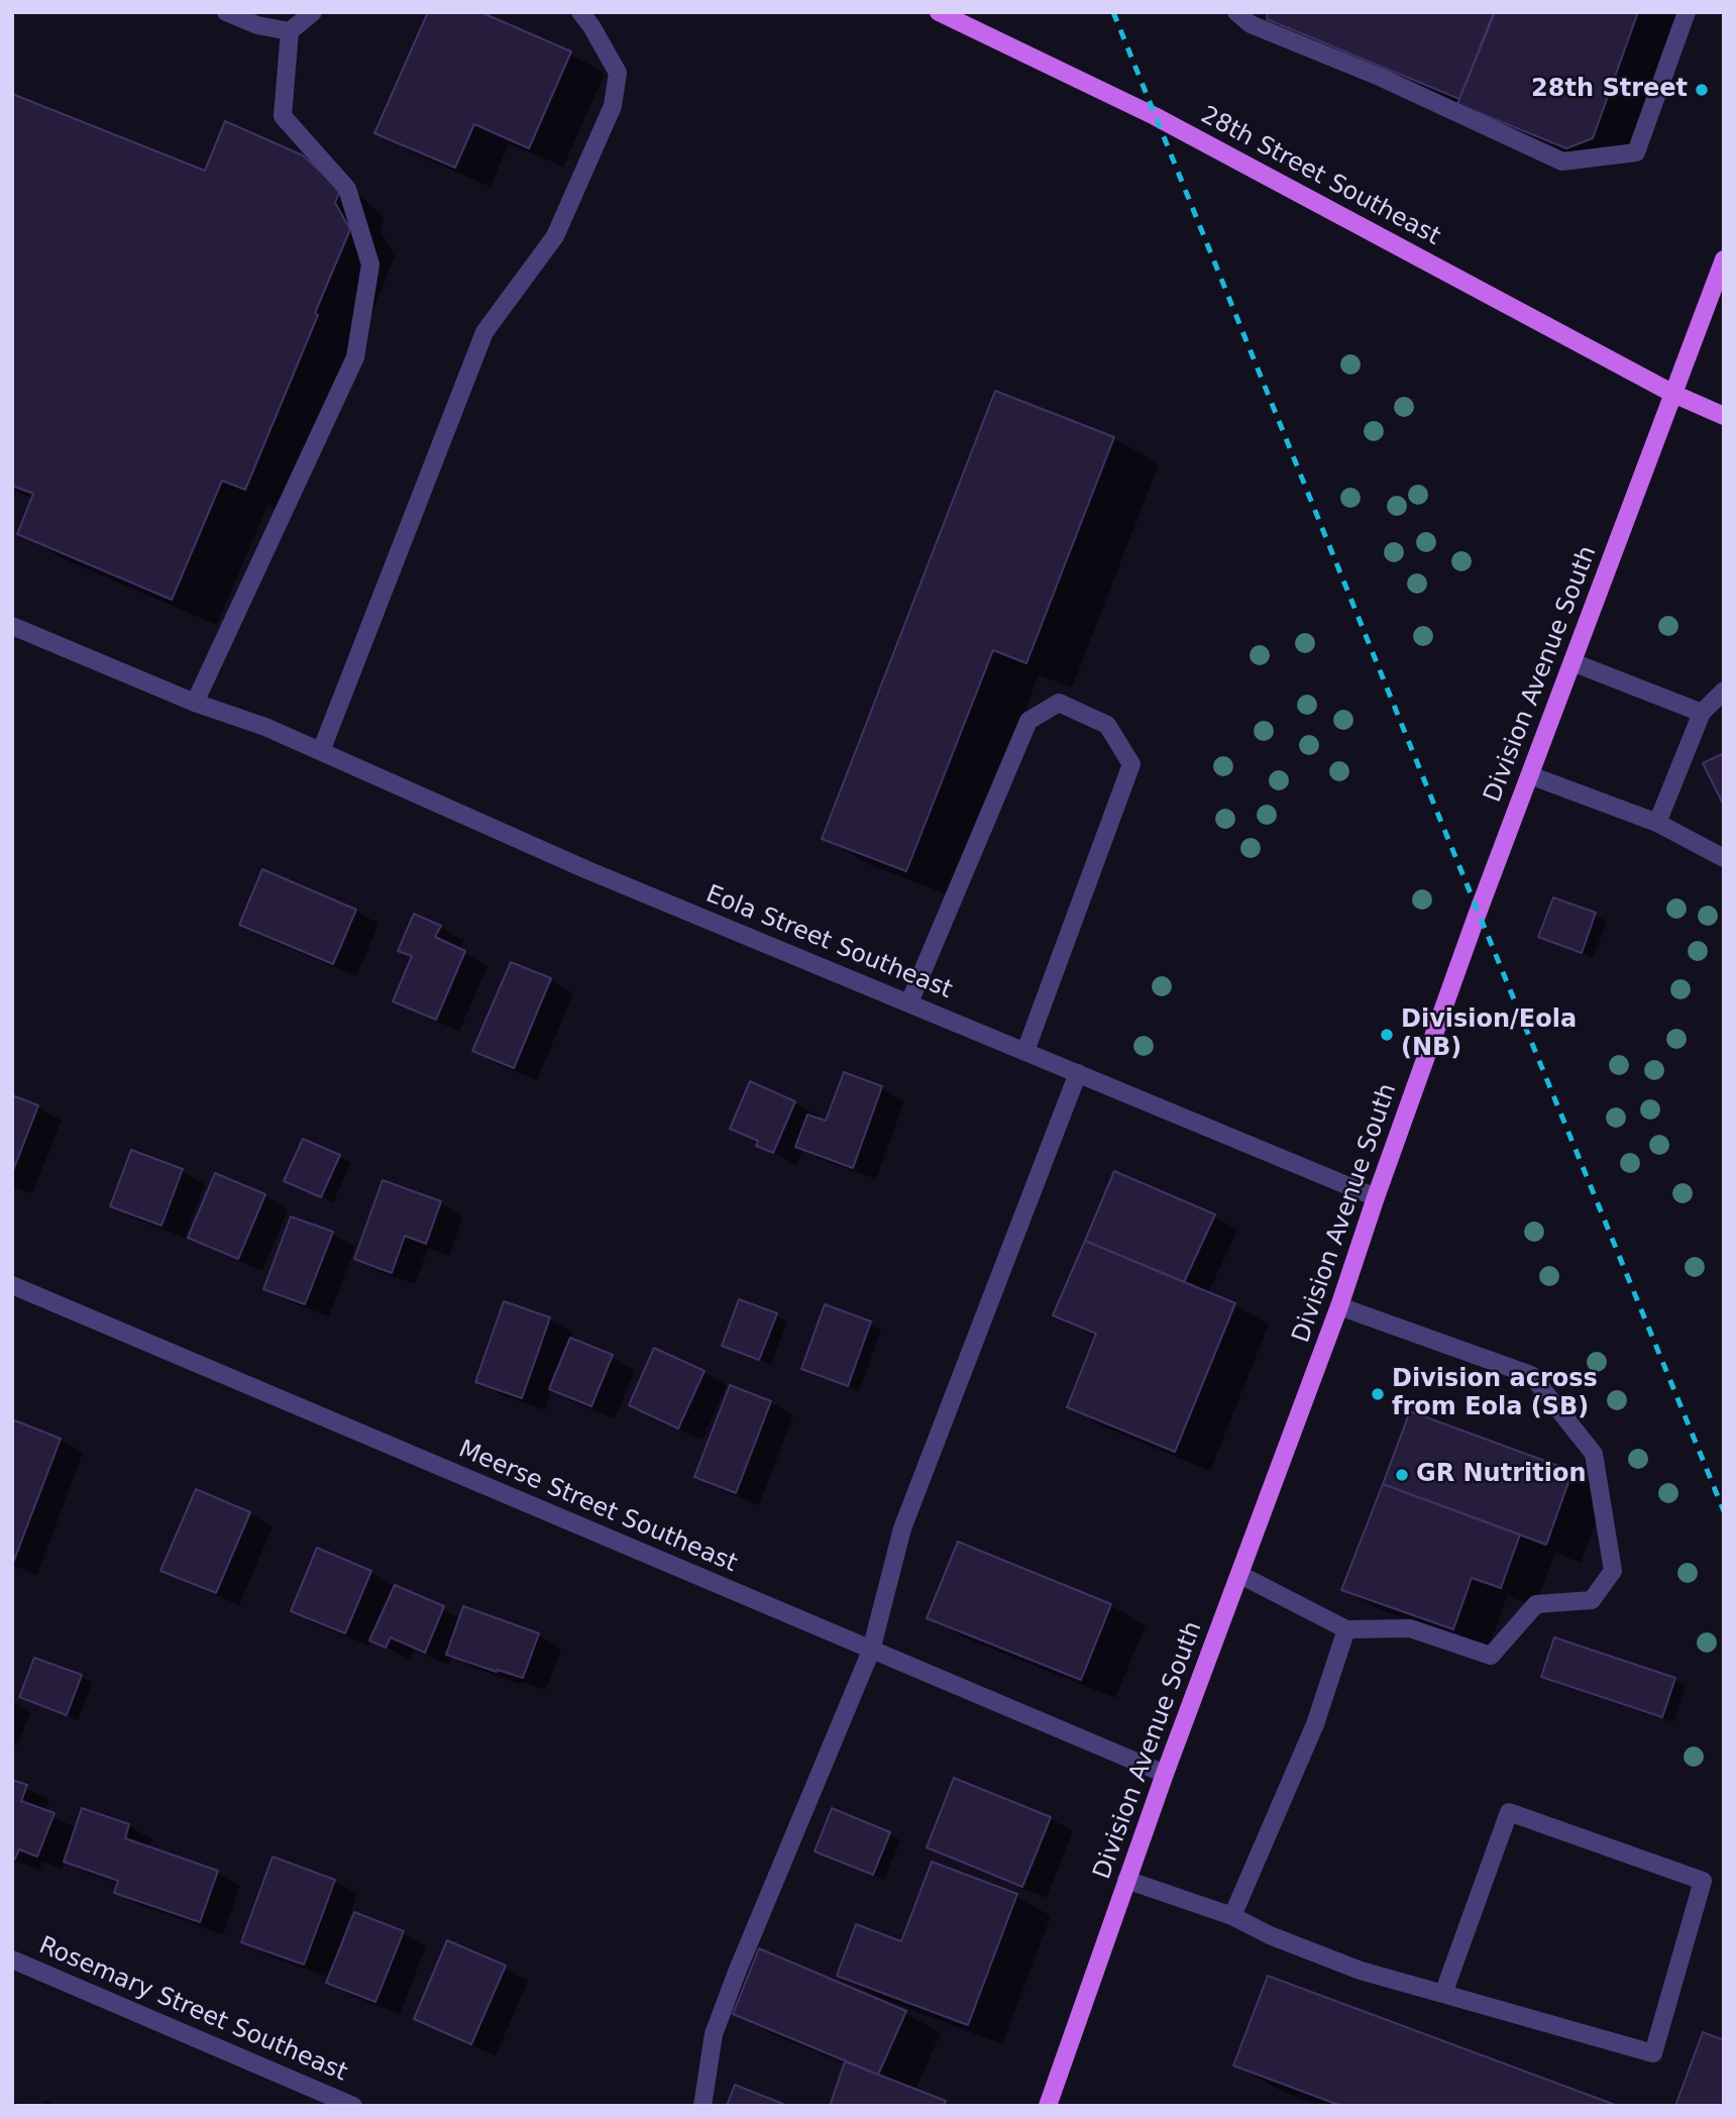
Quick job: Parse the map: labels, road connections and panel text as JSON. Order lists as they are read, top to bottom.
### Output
{
  "streets": {
    "main road": ["28th Street Southeast", "Division Avenue South"],
    "street": ["Eola Street Southeast", "Meerse Street Southeast", "Rosemary Street Southeast"]
  },
  "crossings": [
    ["28th Street Southeast", "Division Avenue South"],
    ["Division Avenue South", "Eola Street Southeast"],
    ["Division Avenue South", "Meerse Street Southeast"]
  ],
  "places": [
    "28th Street",
    "Division/Eola (NB)",
    "Division across from Eola (SB)",
    "GR Nutrition"
  ]
}
